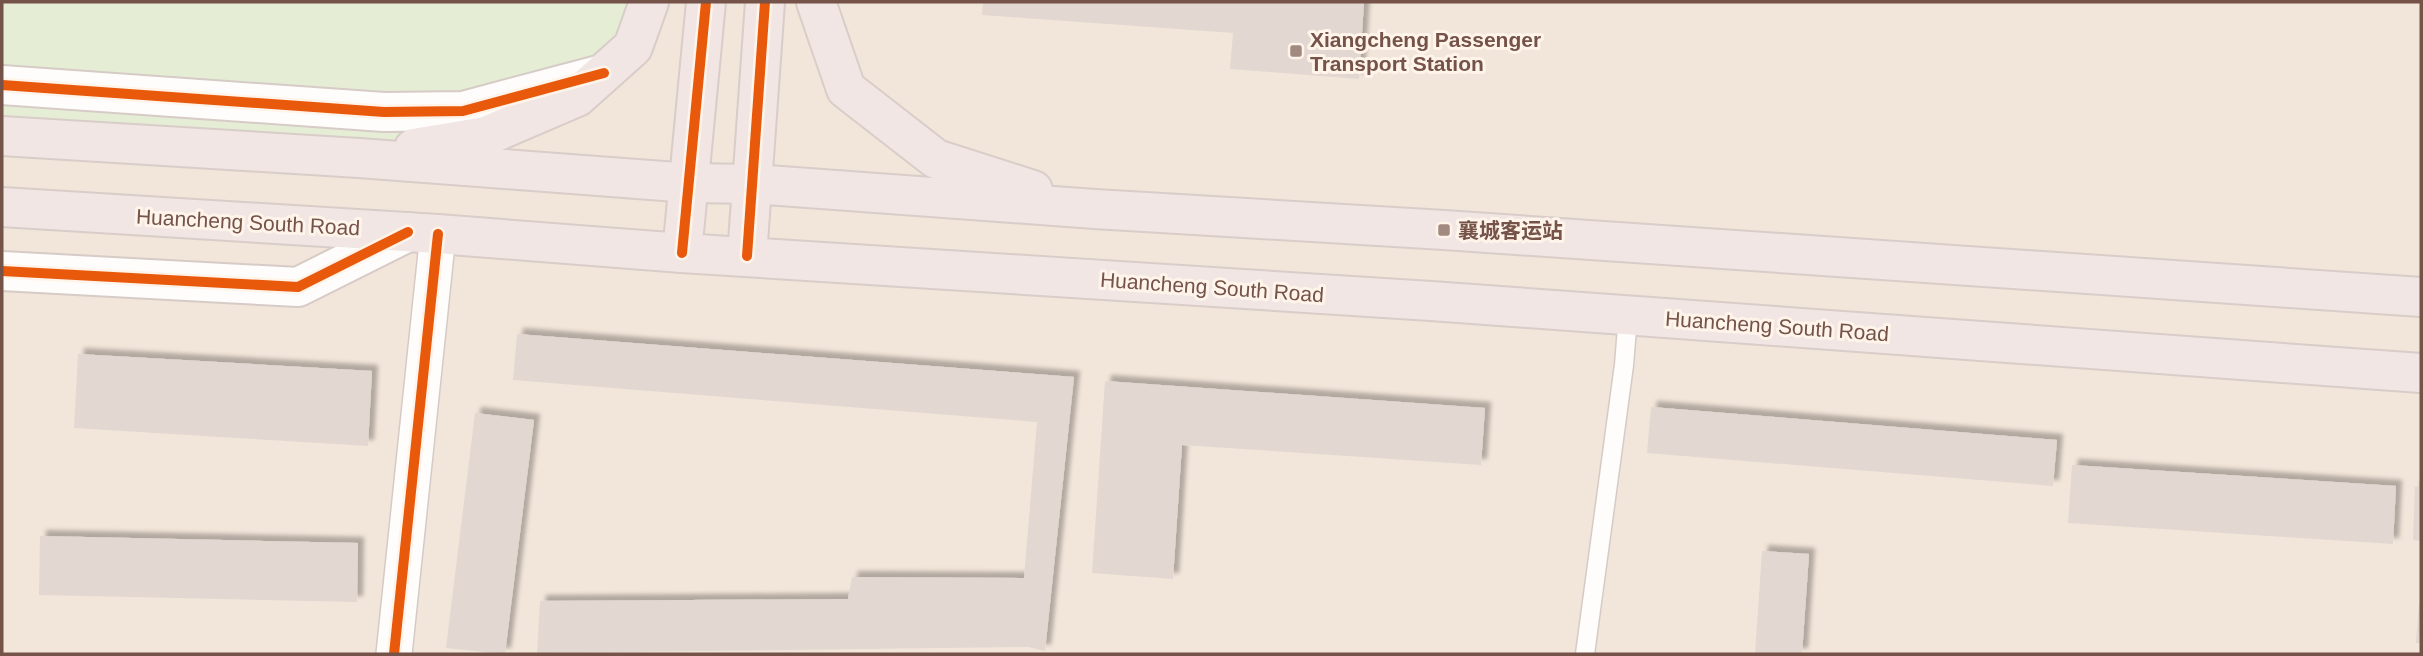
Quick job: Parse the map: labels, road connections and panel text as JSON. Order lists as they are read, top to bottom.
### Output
{
  "streets": {
    "highway": ["Huancheng South Road"]
  },
  "places": {
    "transit": ["Xiangcheng Passenger Transport Station", "襄城客运站"]
  }
}
